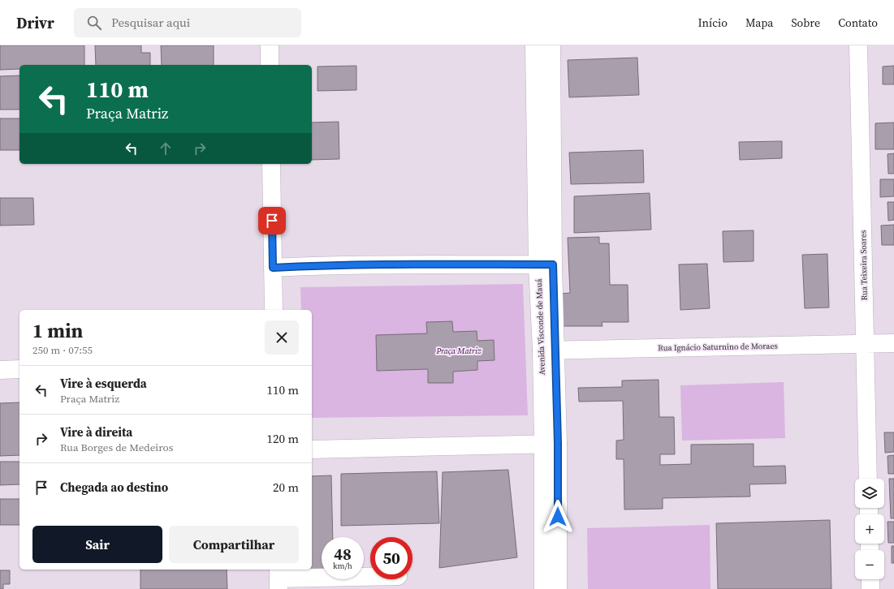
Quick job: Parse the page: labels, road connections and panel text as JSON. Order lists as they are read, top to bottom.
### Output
{
  "streets": {
    "street": ["Rua Teixeira Soares", "Avenida Visconde de Mauá", "Rua Ignácio Saturnino de Moraes"]
  },
  "crossings": [
    ["Rua Teixeira Soares", "Rua Ignácio Saturnino de Moraes"],
    ["Avenida Visconde de Mauá", "Rua Ignácio Saturnino de Moraes"]
  ],
  "parks": ["Praça Matriz"],
  "page": {
    "header": "Drivr",
    "search": "Pesquisar aqui",
    "nav": [
      "Início",
      "Mapa",
      "Sobre",
      "Contato"
    ],
    "turn": ["110 m", "Praça Matriz"],
    "heading": ["1 min", "250 m · 07:55"],
    "list": [
      {
        "name": "Vire à esquerda",
        "note": "Praça Matriz",
        "value": "110 m"
      },
      {
        "name": "Vire à direita",
        "note": "Rua Borges de Medeiros",
        "value": "120 m"
      },
      {
        "name": "Chegada ao destino",
        "value": "20 m"
      }
    ],
    "map_buttons": ["+", "−"],
    "buttons": ["Sair", "Compartilhar"],
    "speed": "48 km/h",
    "limit": "50"
  }
}
